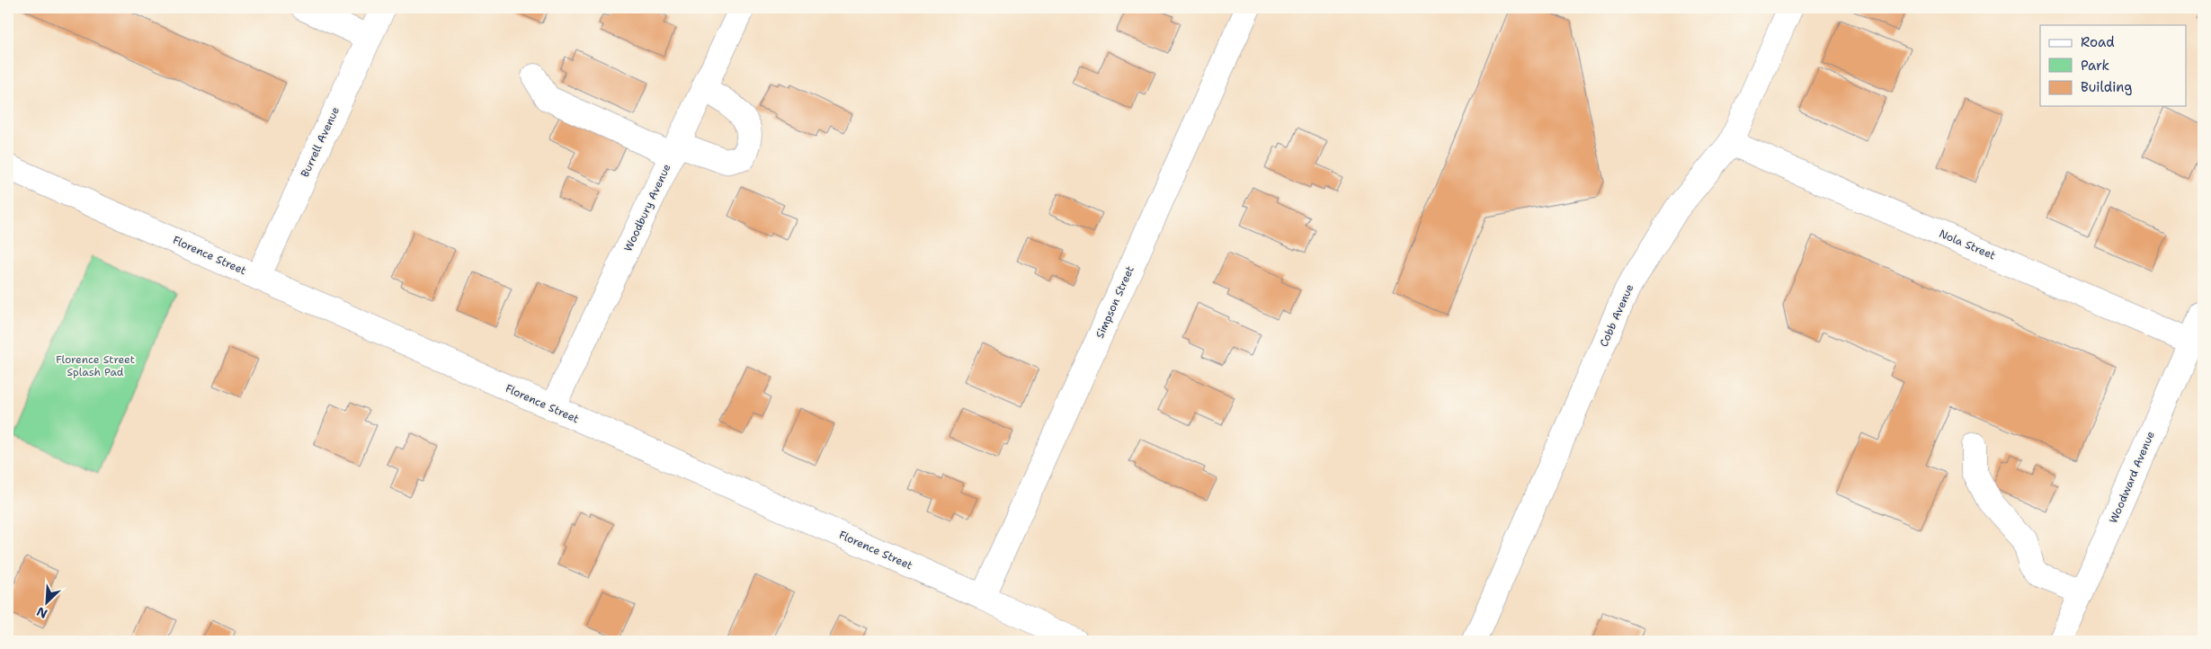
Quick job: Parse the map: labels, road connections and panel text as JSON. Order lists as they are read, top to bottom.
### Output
{
  "streets": {
    "street": [
      "Burrell Avenue",
      "Woodbury Avenue",
      "Nola Street",
      "Florence Street",
      "Simpson Street",
      "Cobb Avenue",
      "Woodward Avenue"
    ]
  },
  "crossings": [
    ["Burrell Avenue", "Florence Street"],
    ["Woodbury Avenue", "Florence Street"],
    ["Nola Street", "Cobb Avenue"],
    ["Nola Street", "Woodward Avenue"],
    ["Florence Street", "Simpson Street"]
  ],
  "parks": ["Florence Street Splash Pad"],
  "legend": ["Road", "Park", "Building"],
  "north": "bottom left"
}
